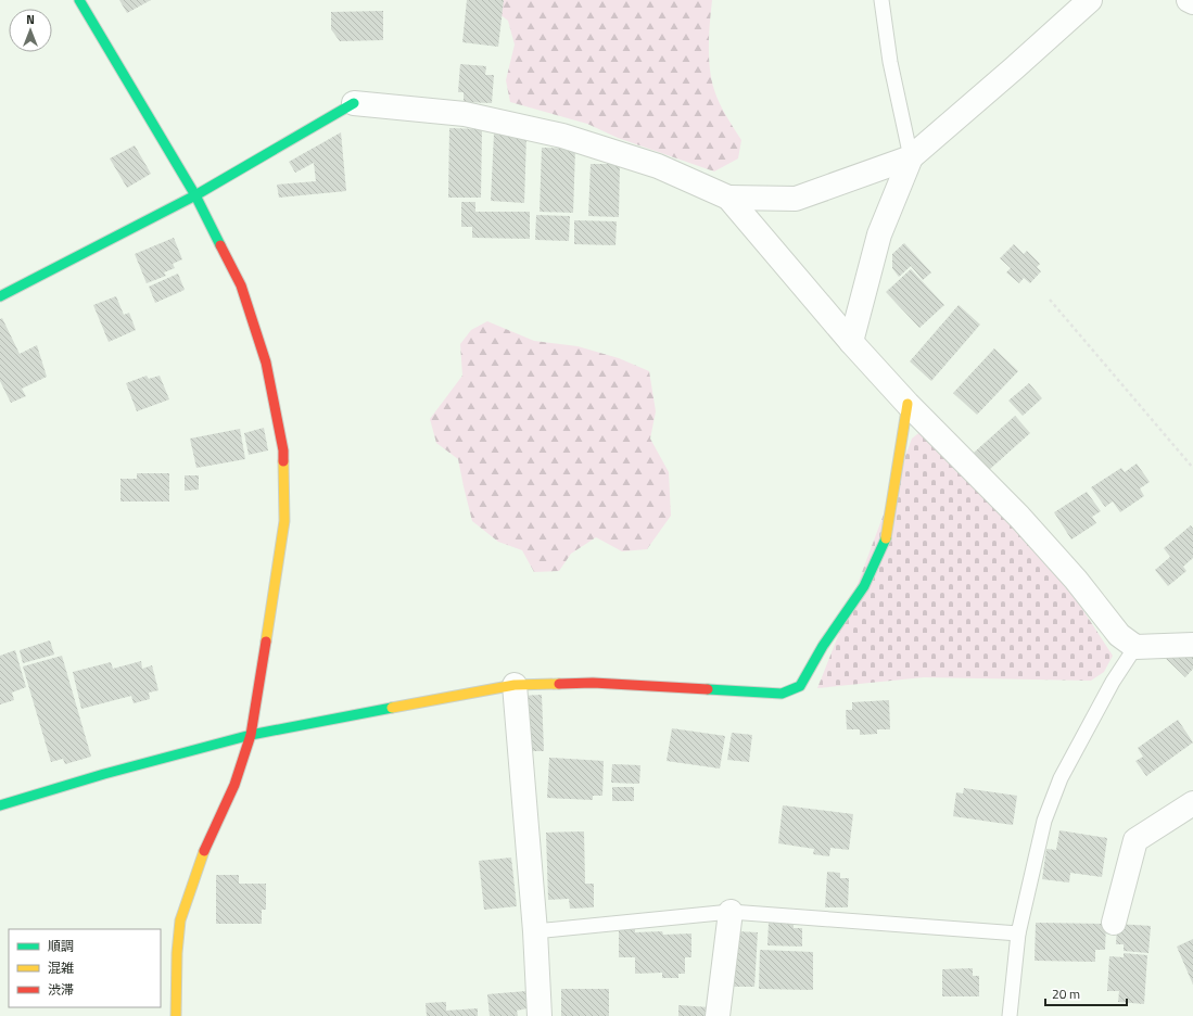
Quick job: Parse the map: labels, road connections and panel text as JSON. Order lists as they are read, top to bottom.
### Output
{
  "legend": ["順調", "混雑", "渋滞"],
  "scale_bar": "20 m",
  "north": "top"
}
